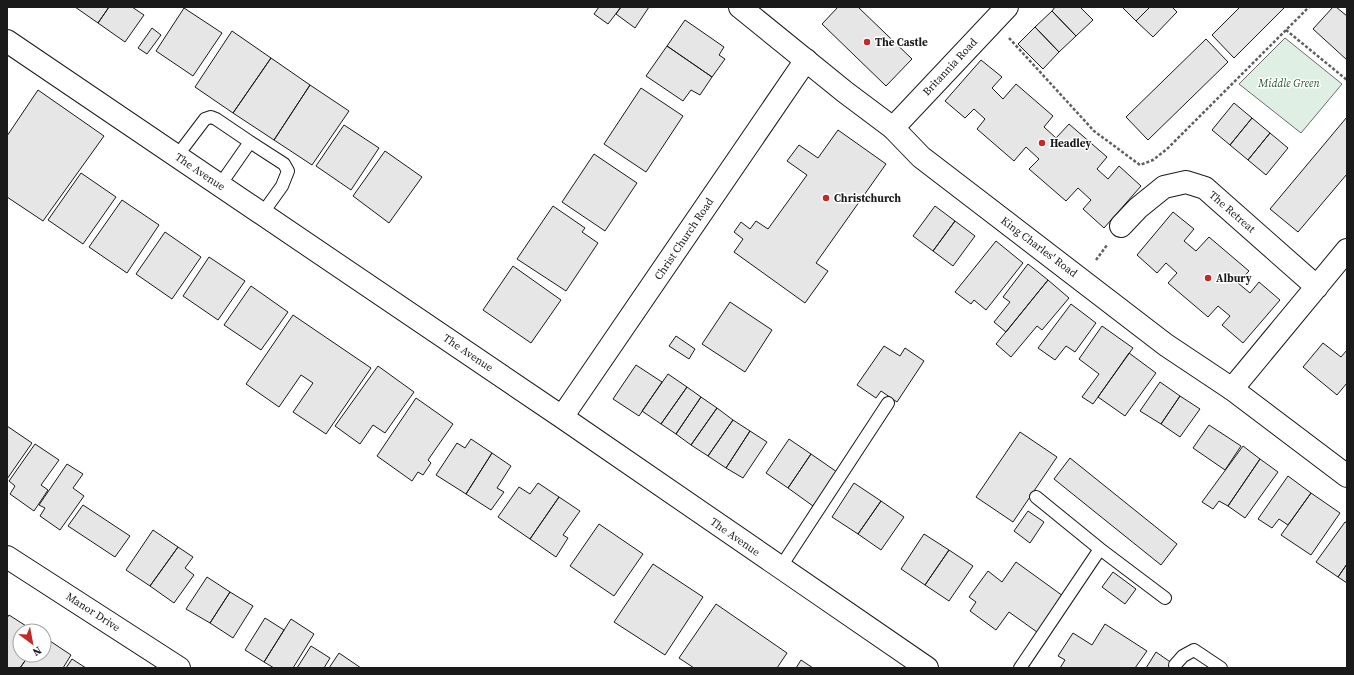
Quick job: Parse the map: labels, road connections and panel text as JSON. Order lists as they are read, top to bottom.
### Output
{
  "streets": {
    "street": [
      "Britannia Road",
      "The Avenue",
      "The Retreat",
      "Christ Church Road",
      "King Charles' Road",
      "Manor Drive"
    ]
  },
  "crossings": [
    ["Britannia Road", "King Charles' Road"],
    ["The Avenue", "Christ Church Road"],
    ["Christ Church Road", "King Charles' Road"]
  ],
  "parks": ["Middle Green"],
  "places": [
    "The Castle",
    "Headley",
    "Christchurch",
    "Albury"
  ],
  "north": "bottom right"
}
